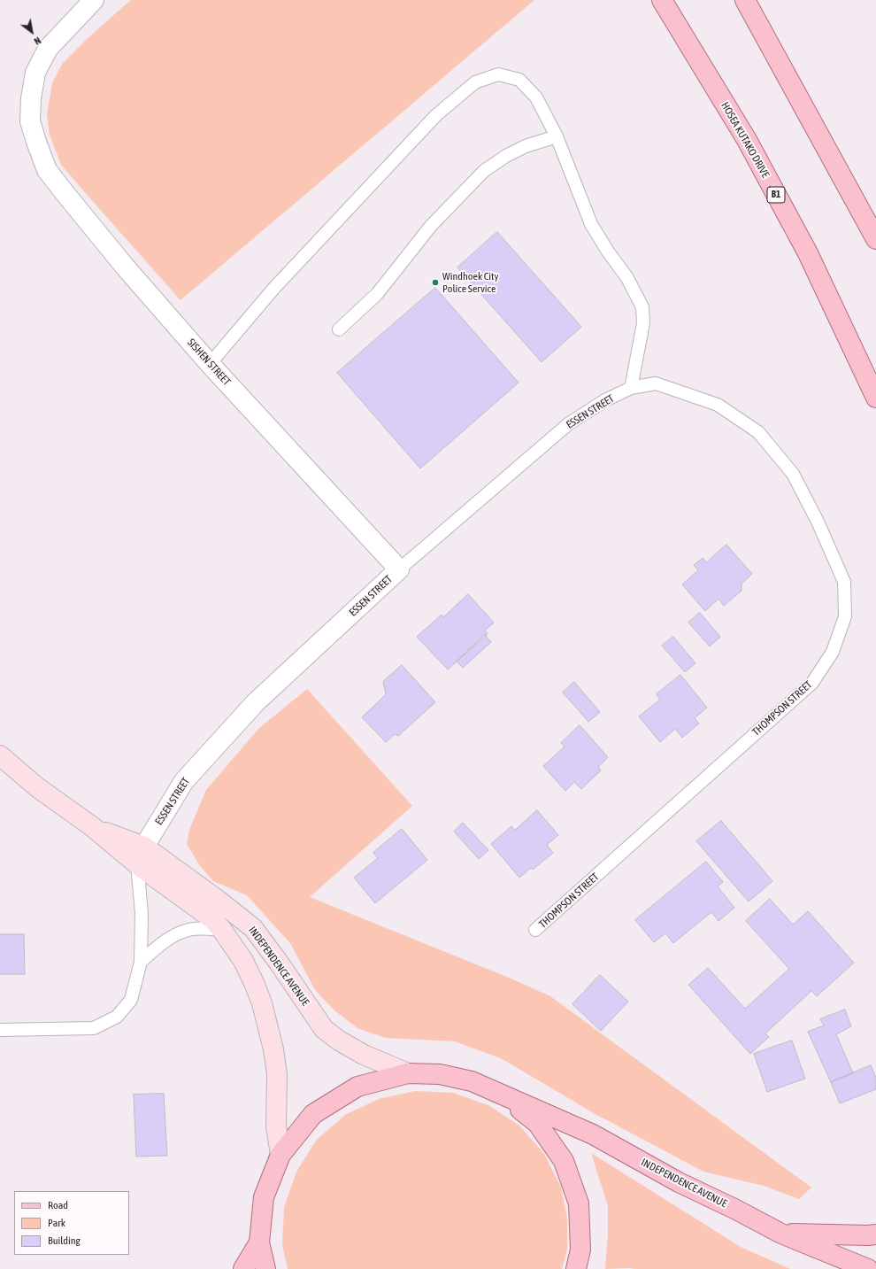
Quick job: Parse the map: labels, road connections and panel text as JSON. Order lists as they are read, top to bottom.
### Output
{
  "streets": {
    "main road": ["HOSEA KUTAKO DRIVE", "B1", "INDEPENDENCE AVENUE"],
    "street": ["SISHEN STREET", "ESSEN STREET"],
    "lane": ["THOMPSON STREET"]
  },
  "crossings": [
    ["SISHEN STREET", "ESSEN STREET"],
    ["ESSEN STREET", "THOMPSON STREET"],
    ["ESSEN STREET", "INDEPENDENCE AVENUE"]
  ],
  "places": ["Windhoek City Police Service"],
  "legend": ["Road", "Park", "Building"],
  "north": "bottom right"
}
